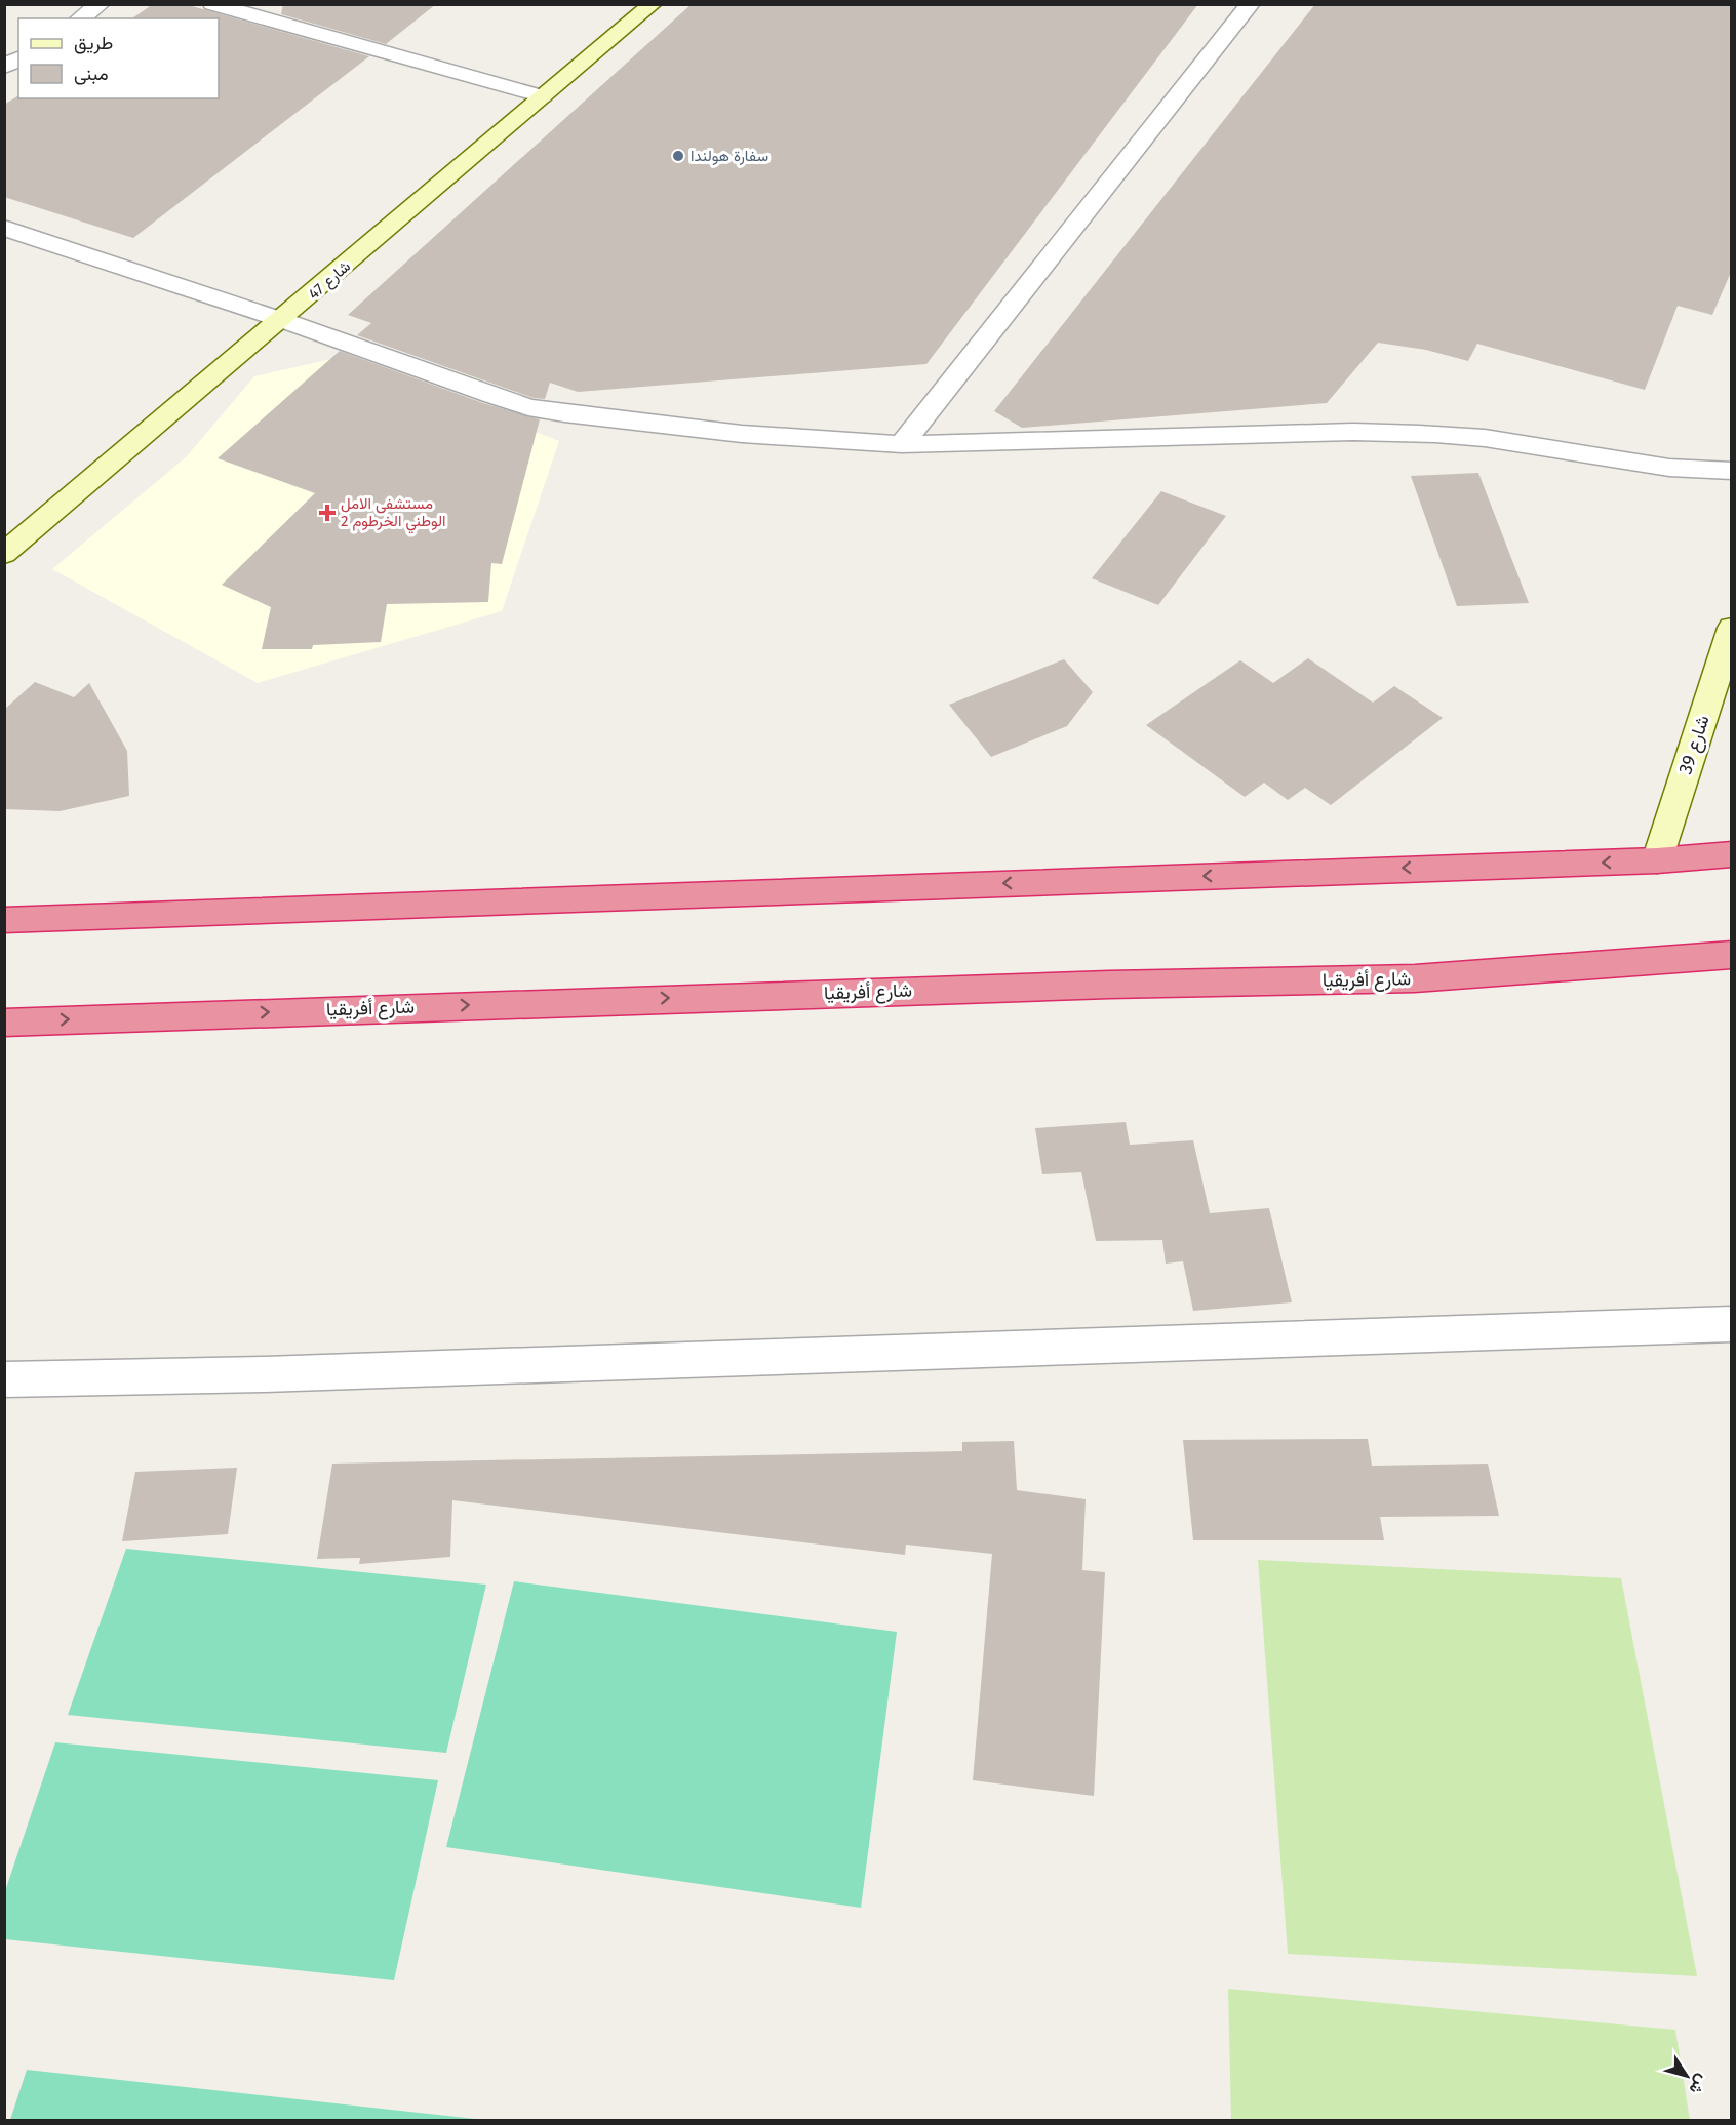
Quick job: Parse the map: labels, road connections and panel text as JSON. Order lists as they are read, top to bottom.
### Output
{
  "streets": {
    "highway": ["شارع أفريقيا"],
    "street": ["شارع 47", "شارع 39"]
  },
  "places": {
    "other": ["سفارة هولندا"],
    "health": ["مستشفى الامل الوطني الخرطوم 2"]
  },
  "legend": ["طريق", "مبنى"],
  "north": "bottom right"
}
